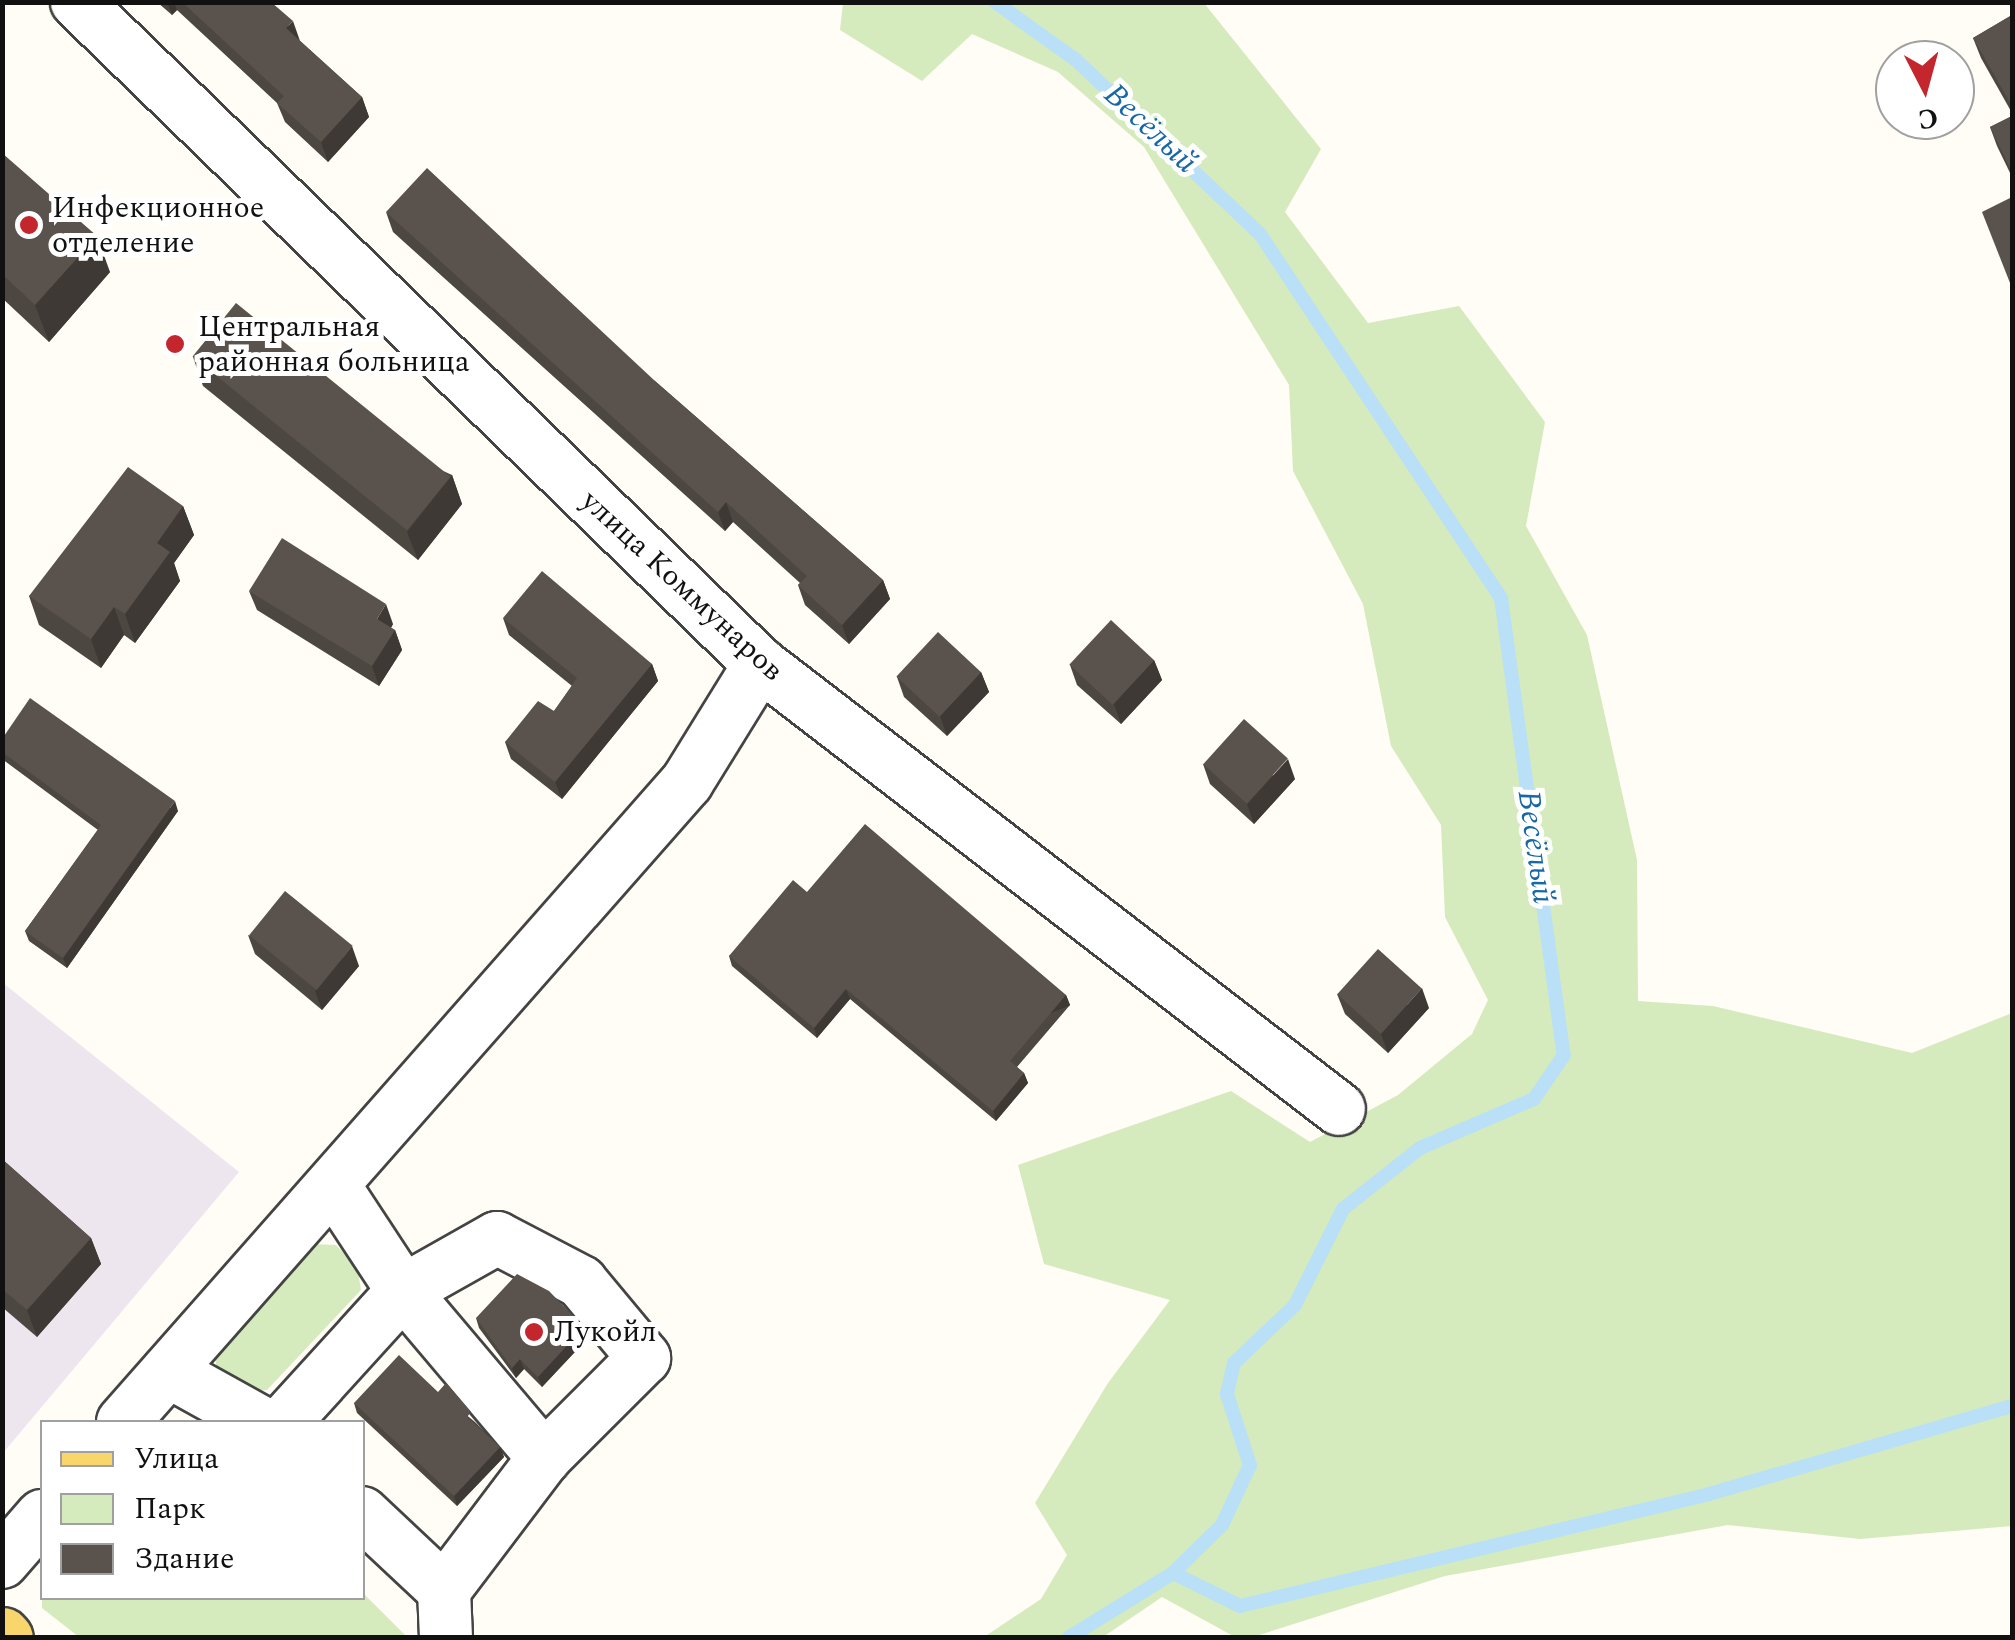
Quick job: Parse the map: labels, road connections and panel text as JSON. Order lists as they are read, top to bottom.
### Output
{
  "streets": {
    "street": ["улица Коммунаров"]
  },
  "water": ["Весёлый"],
  "places": ["Инфекционное отделение", "Центральная районная больница", "Лукойл"],
  "legend": ["Улица", "Парк", "Здание"],
  "north": "bottom"
}
